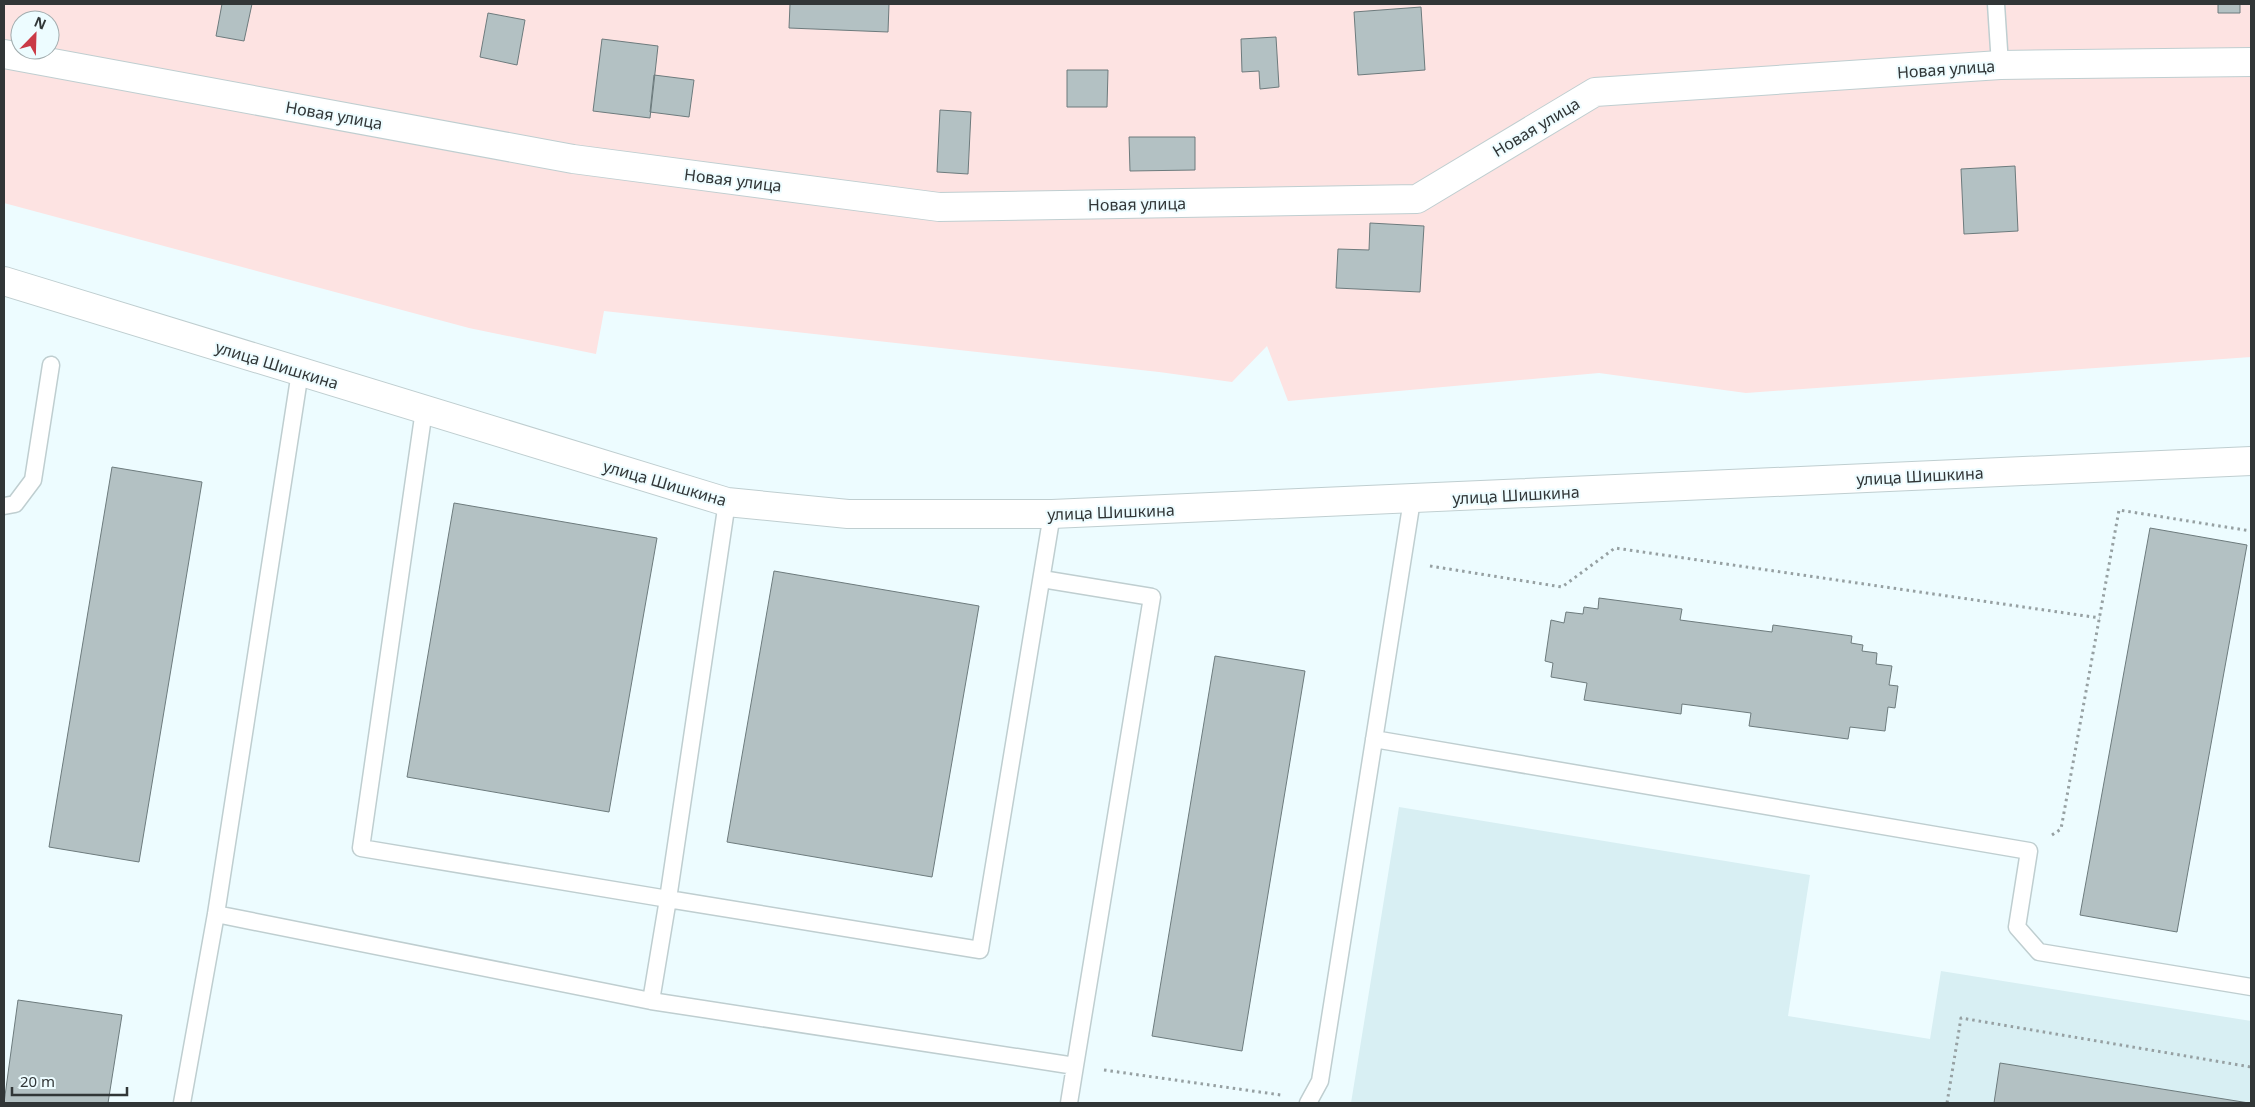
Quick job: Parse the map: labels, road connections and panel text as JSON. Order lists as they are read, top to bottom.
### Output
{
  "streets": {
    "street": ["Новая улица", "улица Шишкина"]
  },
  "scale_bar": "20 m",
  "north": "top right"
}
